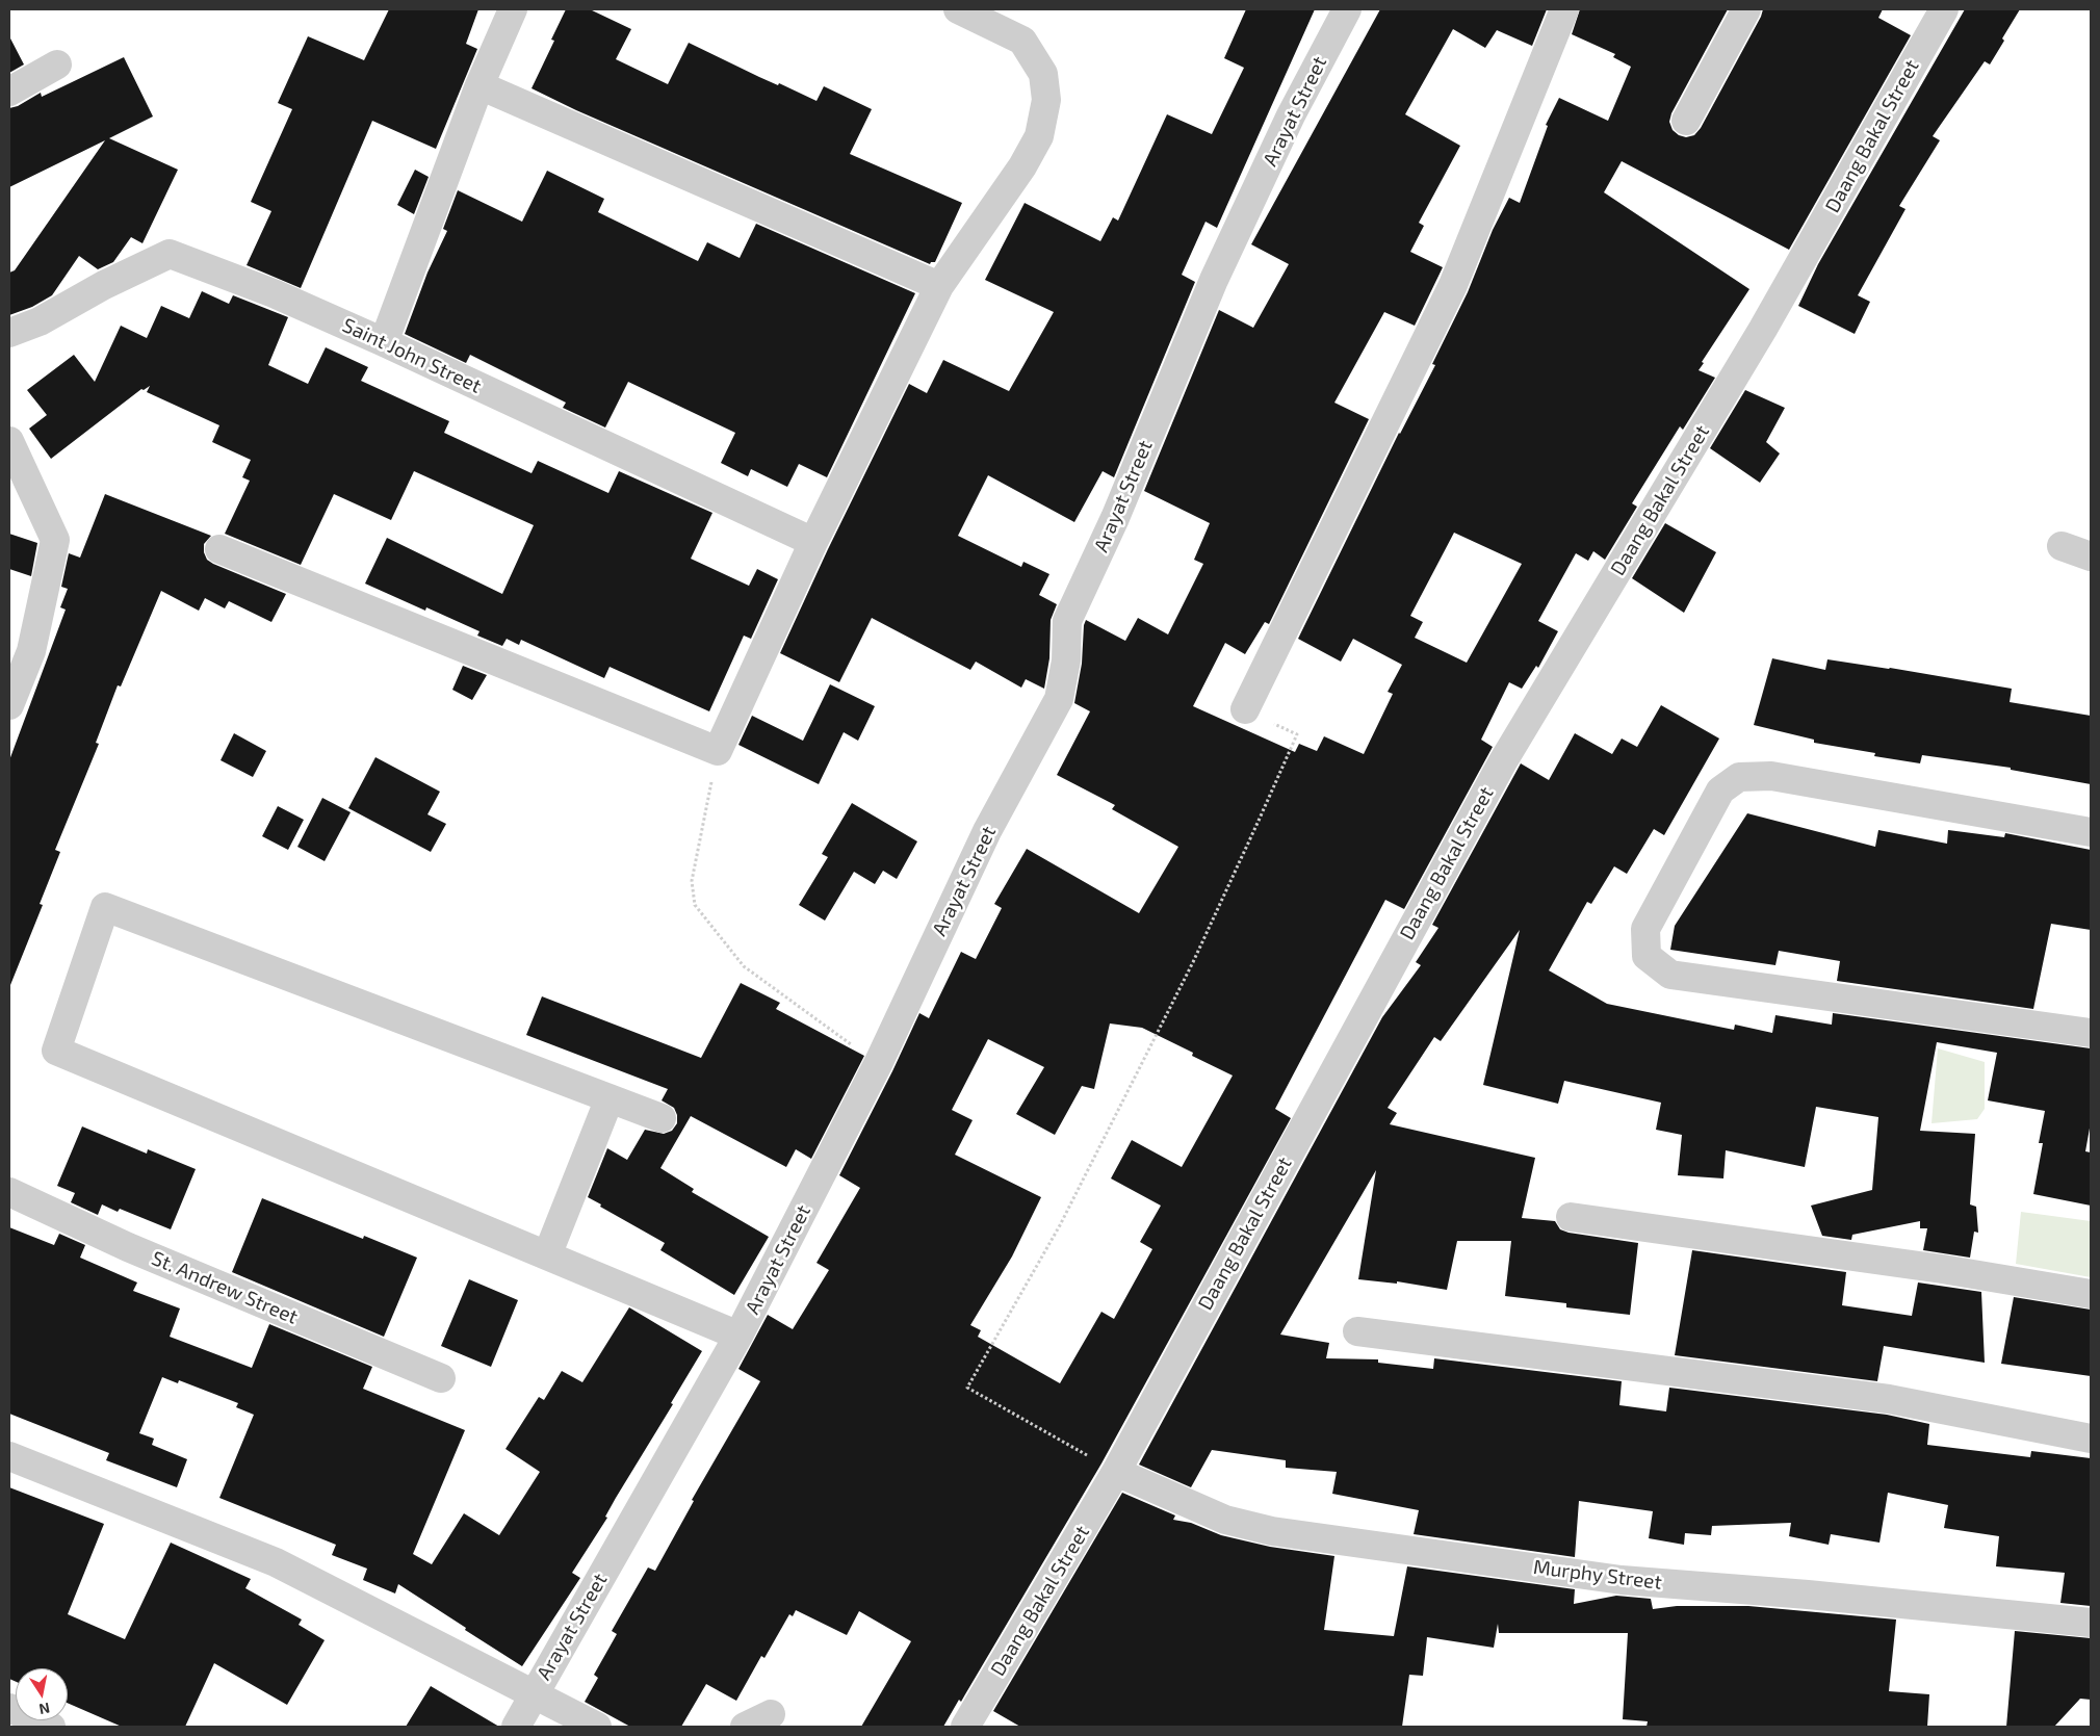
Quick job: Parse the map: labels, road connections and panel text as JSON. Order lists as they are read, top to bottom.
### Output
{
  "streets": {
    "street": [
      "Arayat Street",
      "Daang Bakal Street",
      "Saint John Street",
      "St. Andrew Street",
      "Murphy Street"
    ]
  },
  "crossings": [
    ["Daang Bakal Street", "Murphy Street"]
  ],
  "north": "bottom"
}
